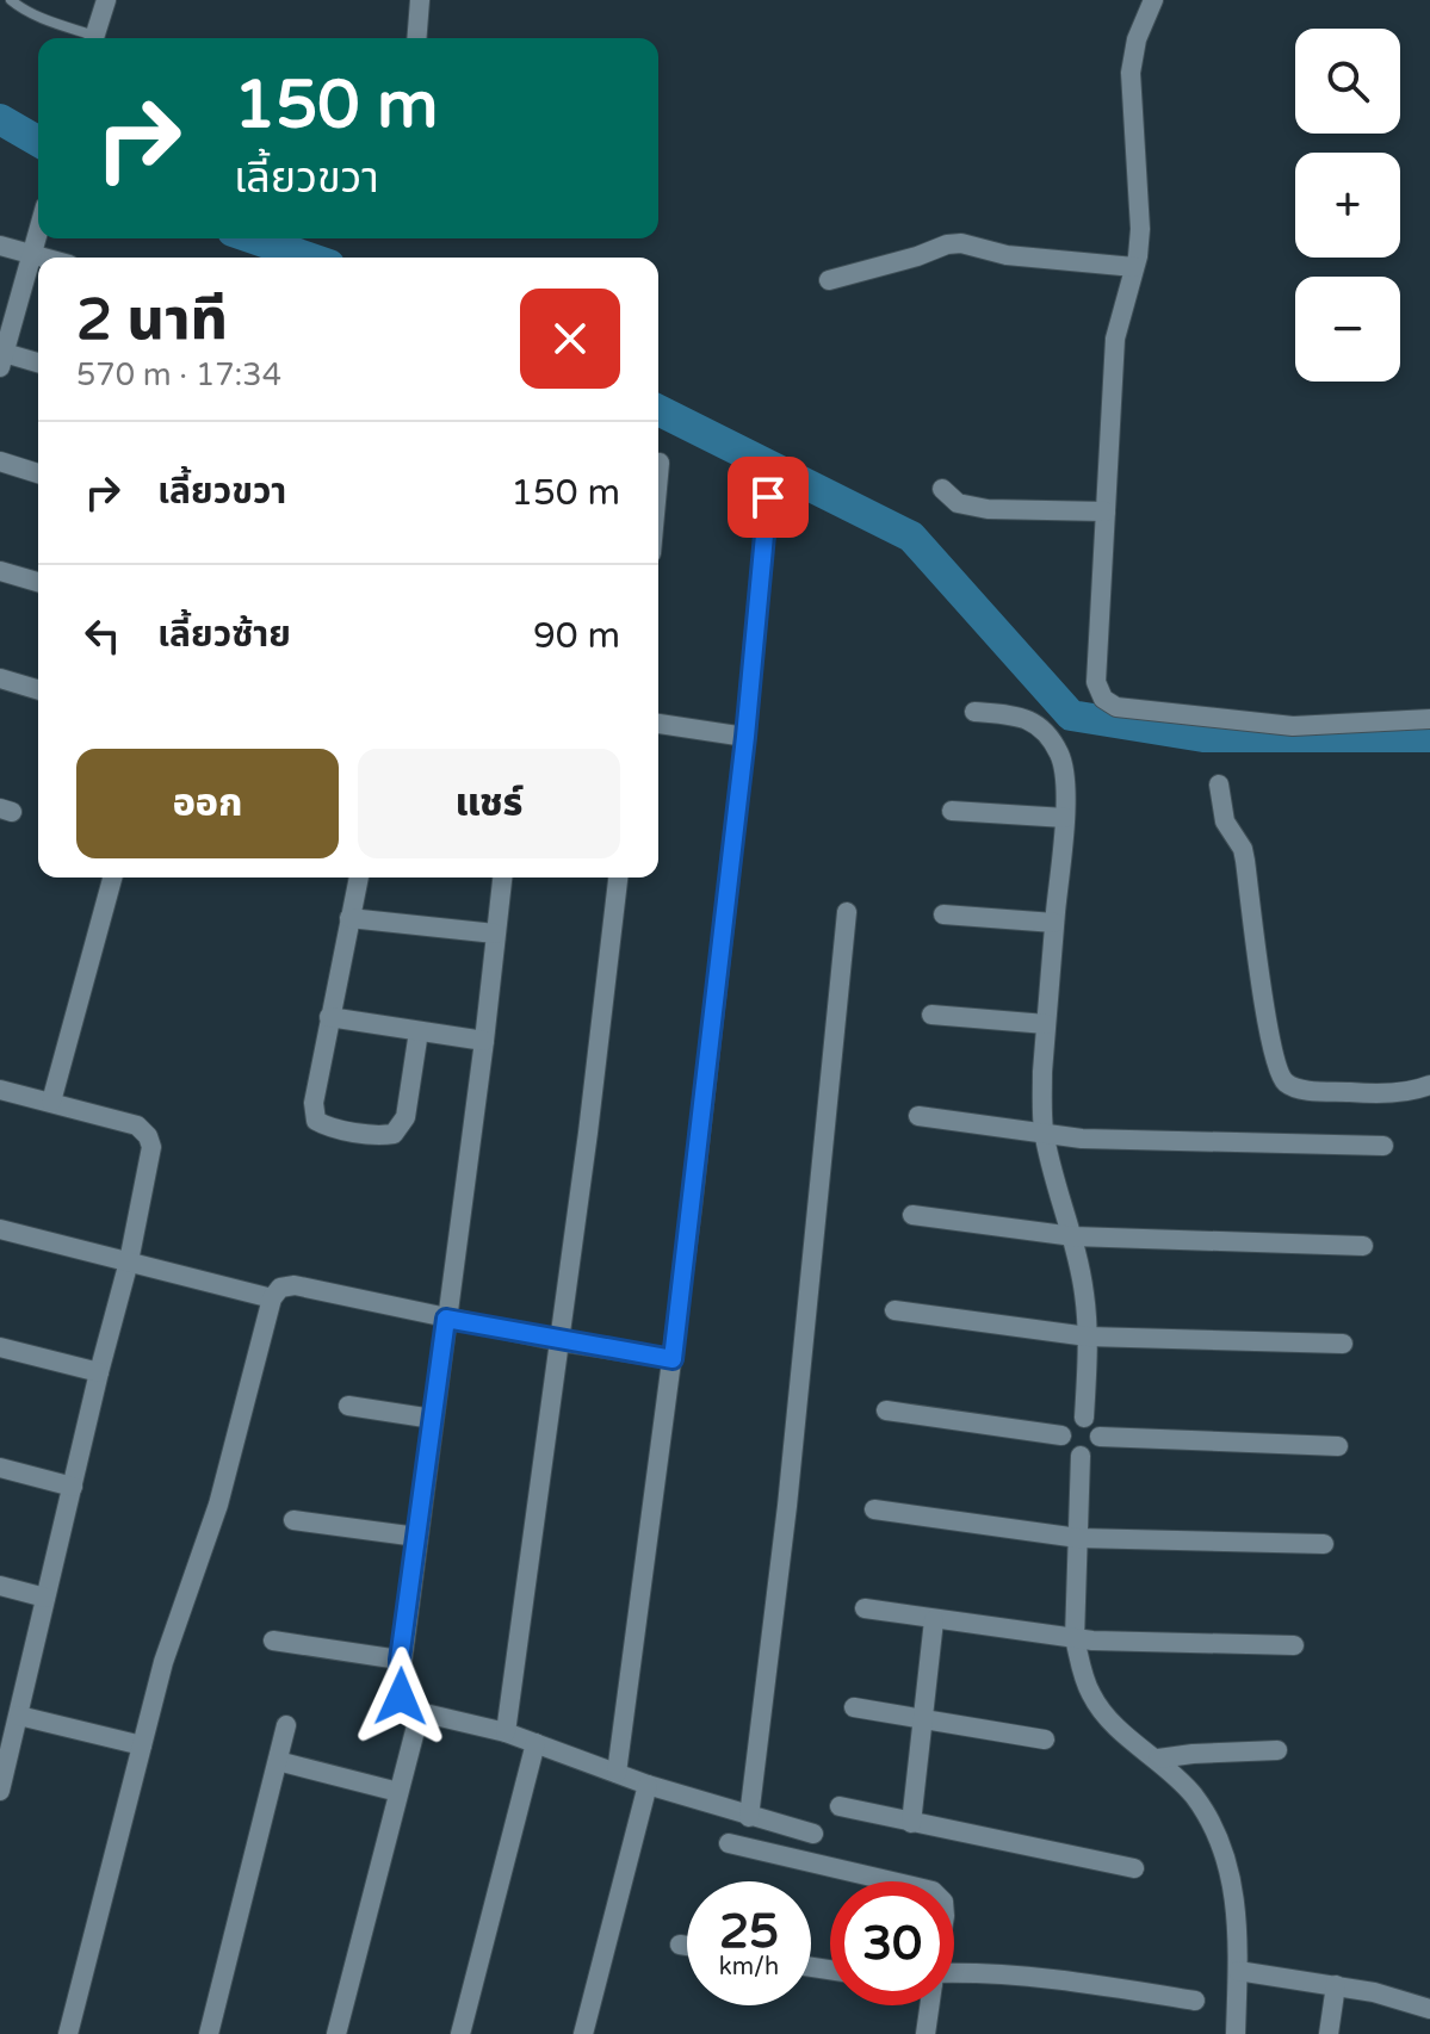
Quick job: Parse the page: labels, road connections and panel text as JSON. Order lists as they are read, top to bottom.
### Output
{
  "page": {
    "map_buttons": ["+", "−"],
    "turn": ["150 m", "เลี้ยวขวา"],
    "heading": ["2 นาที", "570 m · 17:34"],
    "list": [
      {
        "name": "เลี้ยวขวา",
        "value": "150 m"
      },
      {
        "name": "เลี้ยวซ้าย",
        "value": "90 m"
      }
    ],
    "buttons": ["ออก", "แชร์"],
    "speed": "25 km/h",
    "limit": "30"
  }
}
